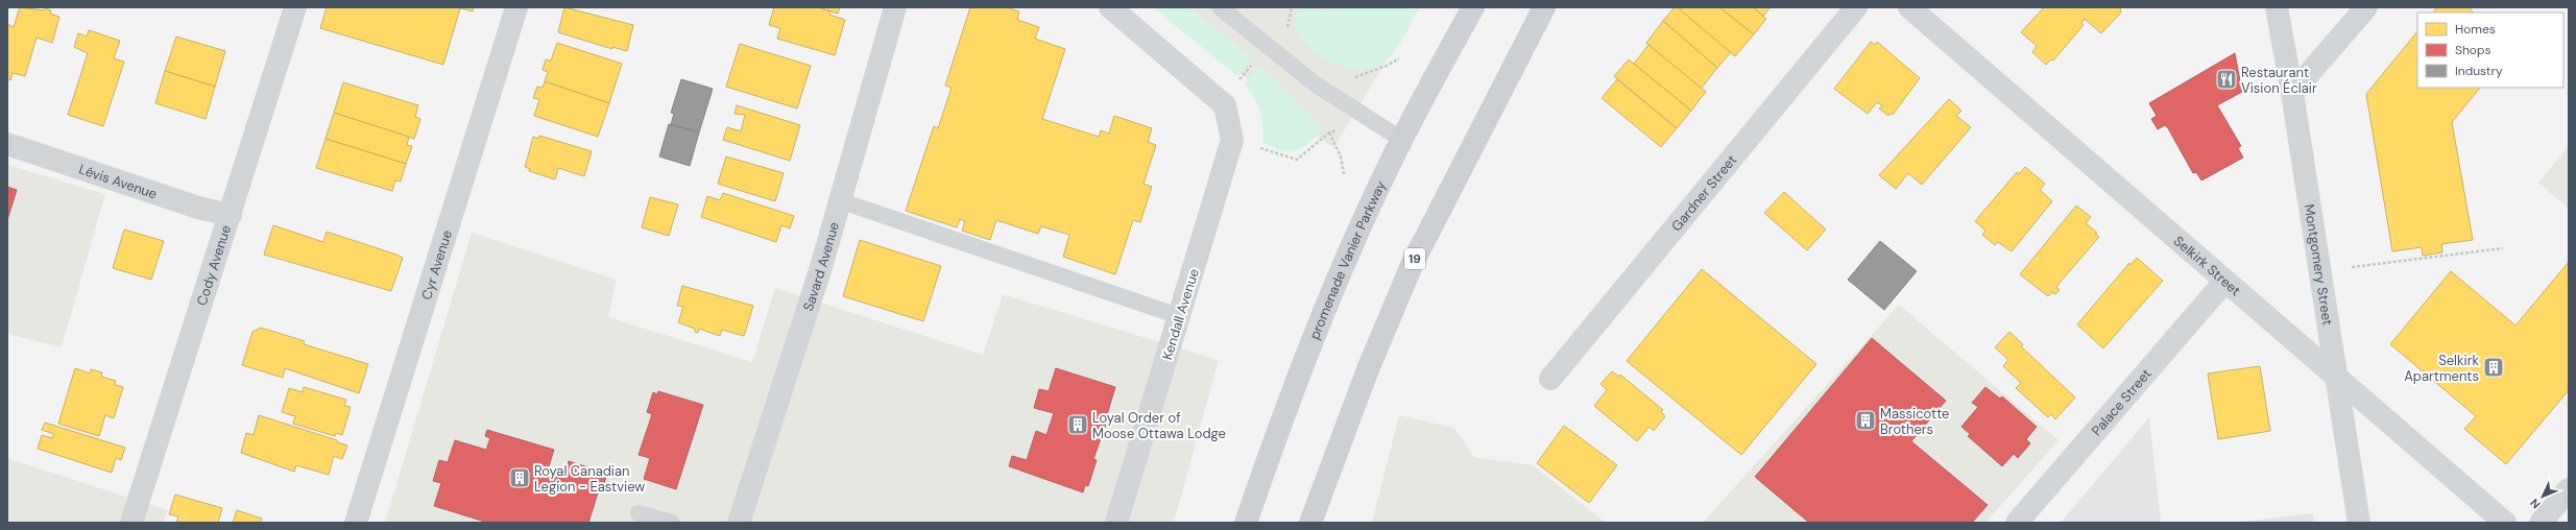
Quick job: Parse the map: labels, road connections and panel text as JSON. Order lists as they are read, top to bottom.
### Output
{
  "streets": {
    "main road": ["19", "promenade Vanier Parkway"],
    "street": [
      "Lévis Avenue",
      "Gardner Street",
      "Cody Avenue",
      "Cyr Avenue",
      "Selkirk Street",
      "Montgomery Street",
      "Savard Avenue",
      "Kendall Avenue",
      "Palace Street"
    ]
  },
  "crossings": [
    ["Lévis Avenue", "Cody Avenue"],
    ["Selkirk Street", "Montgomery Street"],
    ["Selkirk Street", "Palace Street"]
  ],
  "places": {
    "restaurant": ["Restaurant Vision Éclair"],
    "building": [
      "Selkirk Apartments",
      "Massicotte Brothers",
      "Loyal Order of Moose Ottawa Lodge",
      "Royal Canadian Legion - Eastview"
    ]
  },
  "legend": ["Homes", "Shops", "Industry"],
  "north": "bottom left"
}
